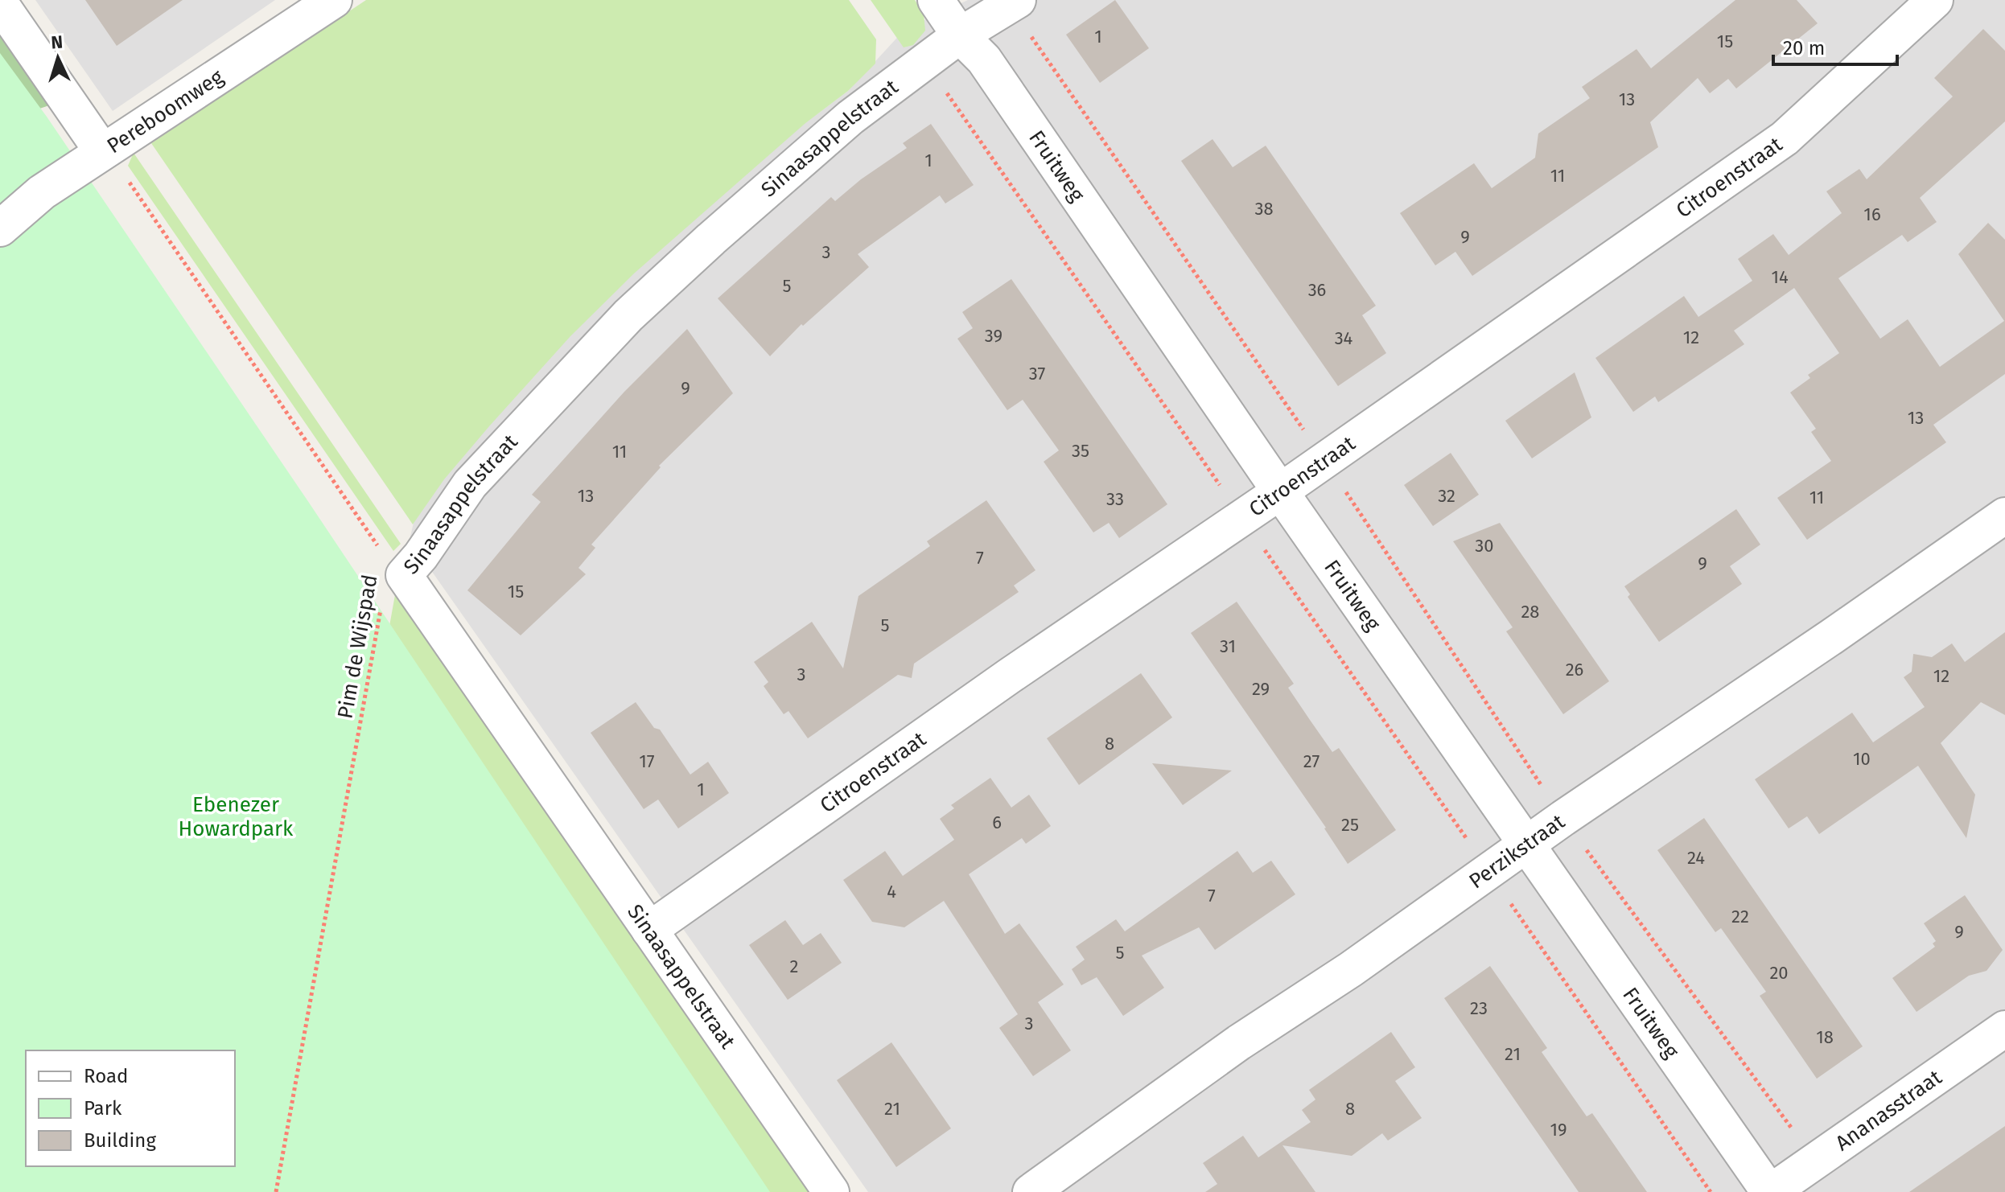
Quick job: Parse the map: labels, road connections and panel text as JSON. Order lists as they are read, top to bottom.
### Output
{
  "streets": {
    "street": [
      "Pereboomweg",
      "Sinaasappelstraat",
      "Fruitweg",
      "Citroenstraat",
      "Perzikstraat",
      "Ananasstraat"
    ],
    "path": ["Pim de Wijspad"]
  },
  "crossings": [
    ["Pereboomweg", "Pim de Wijspad"],
    ["Sinaasappelstraat", "Fruitweg"],
    ["Sinaasappelstraat", "Citroenstraat"],
    ["Fruitweg", "Citroenstraat"],
    ["Fruitweg", "Perzikstraat"],
    ["Fruitweg", "Ananasstraat"]
  ],
  "parks": ["Ebenezer Howardpark"],
  "house_numbers": [
    "1",
    "15",
    "13",
    "1",
    "11",
    "38",
    "16",
    "9",
    "3",
    "14",
    "5",
    "36",
    "39",
    "12",
    "34",
    "37",
    "9",
    "13",
    "35",
    "11",
    "13",
    "32",
    "11",
    "33",
    "30",
    "7",
    "9",
    "15",
    "28",
    "5",
    "31",
    "26",
    "3",
    "12",
    "29",
    "8",
    "10",
    "17",
    "27",
    "1",
    "6",
    "25",
    "24",
    "4",
    "7",
    "22",
    "9",
    "5",
    "2",
    "20",
    "23",
    "3",
    "18",
    "21",
    "21",
    "8",
    "19"
  ],
  "legend": ["Road", "Park", "Building"],
  "scale_bar": "20 m",
  "north": "top"
}
